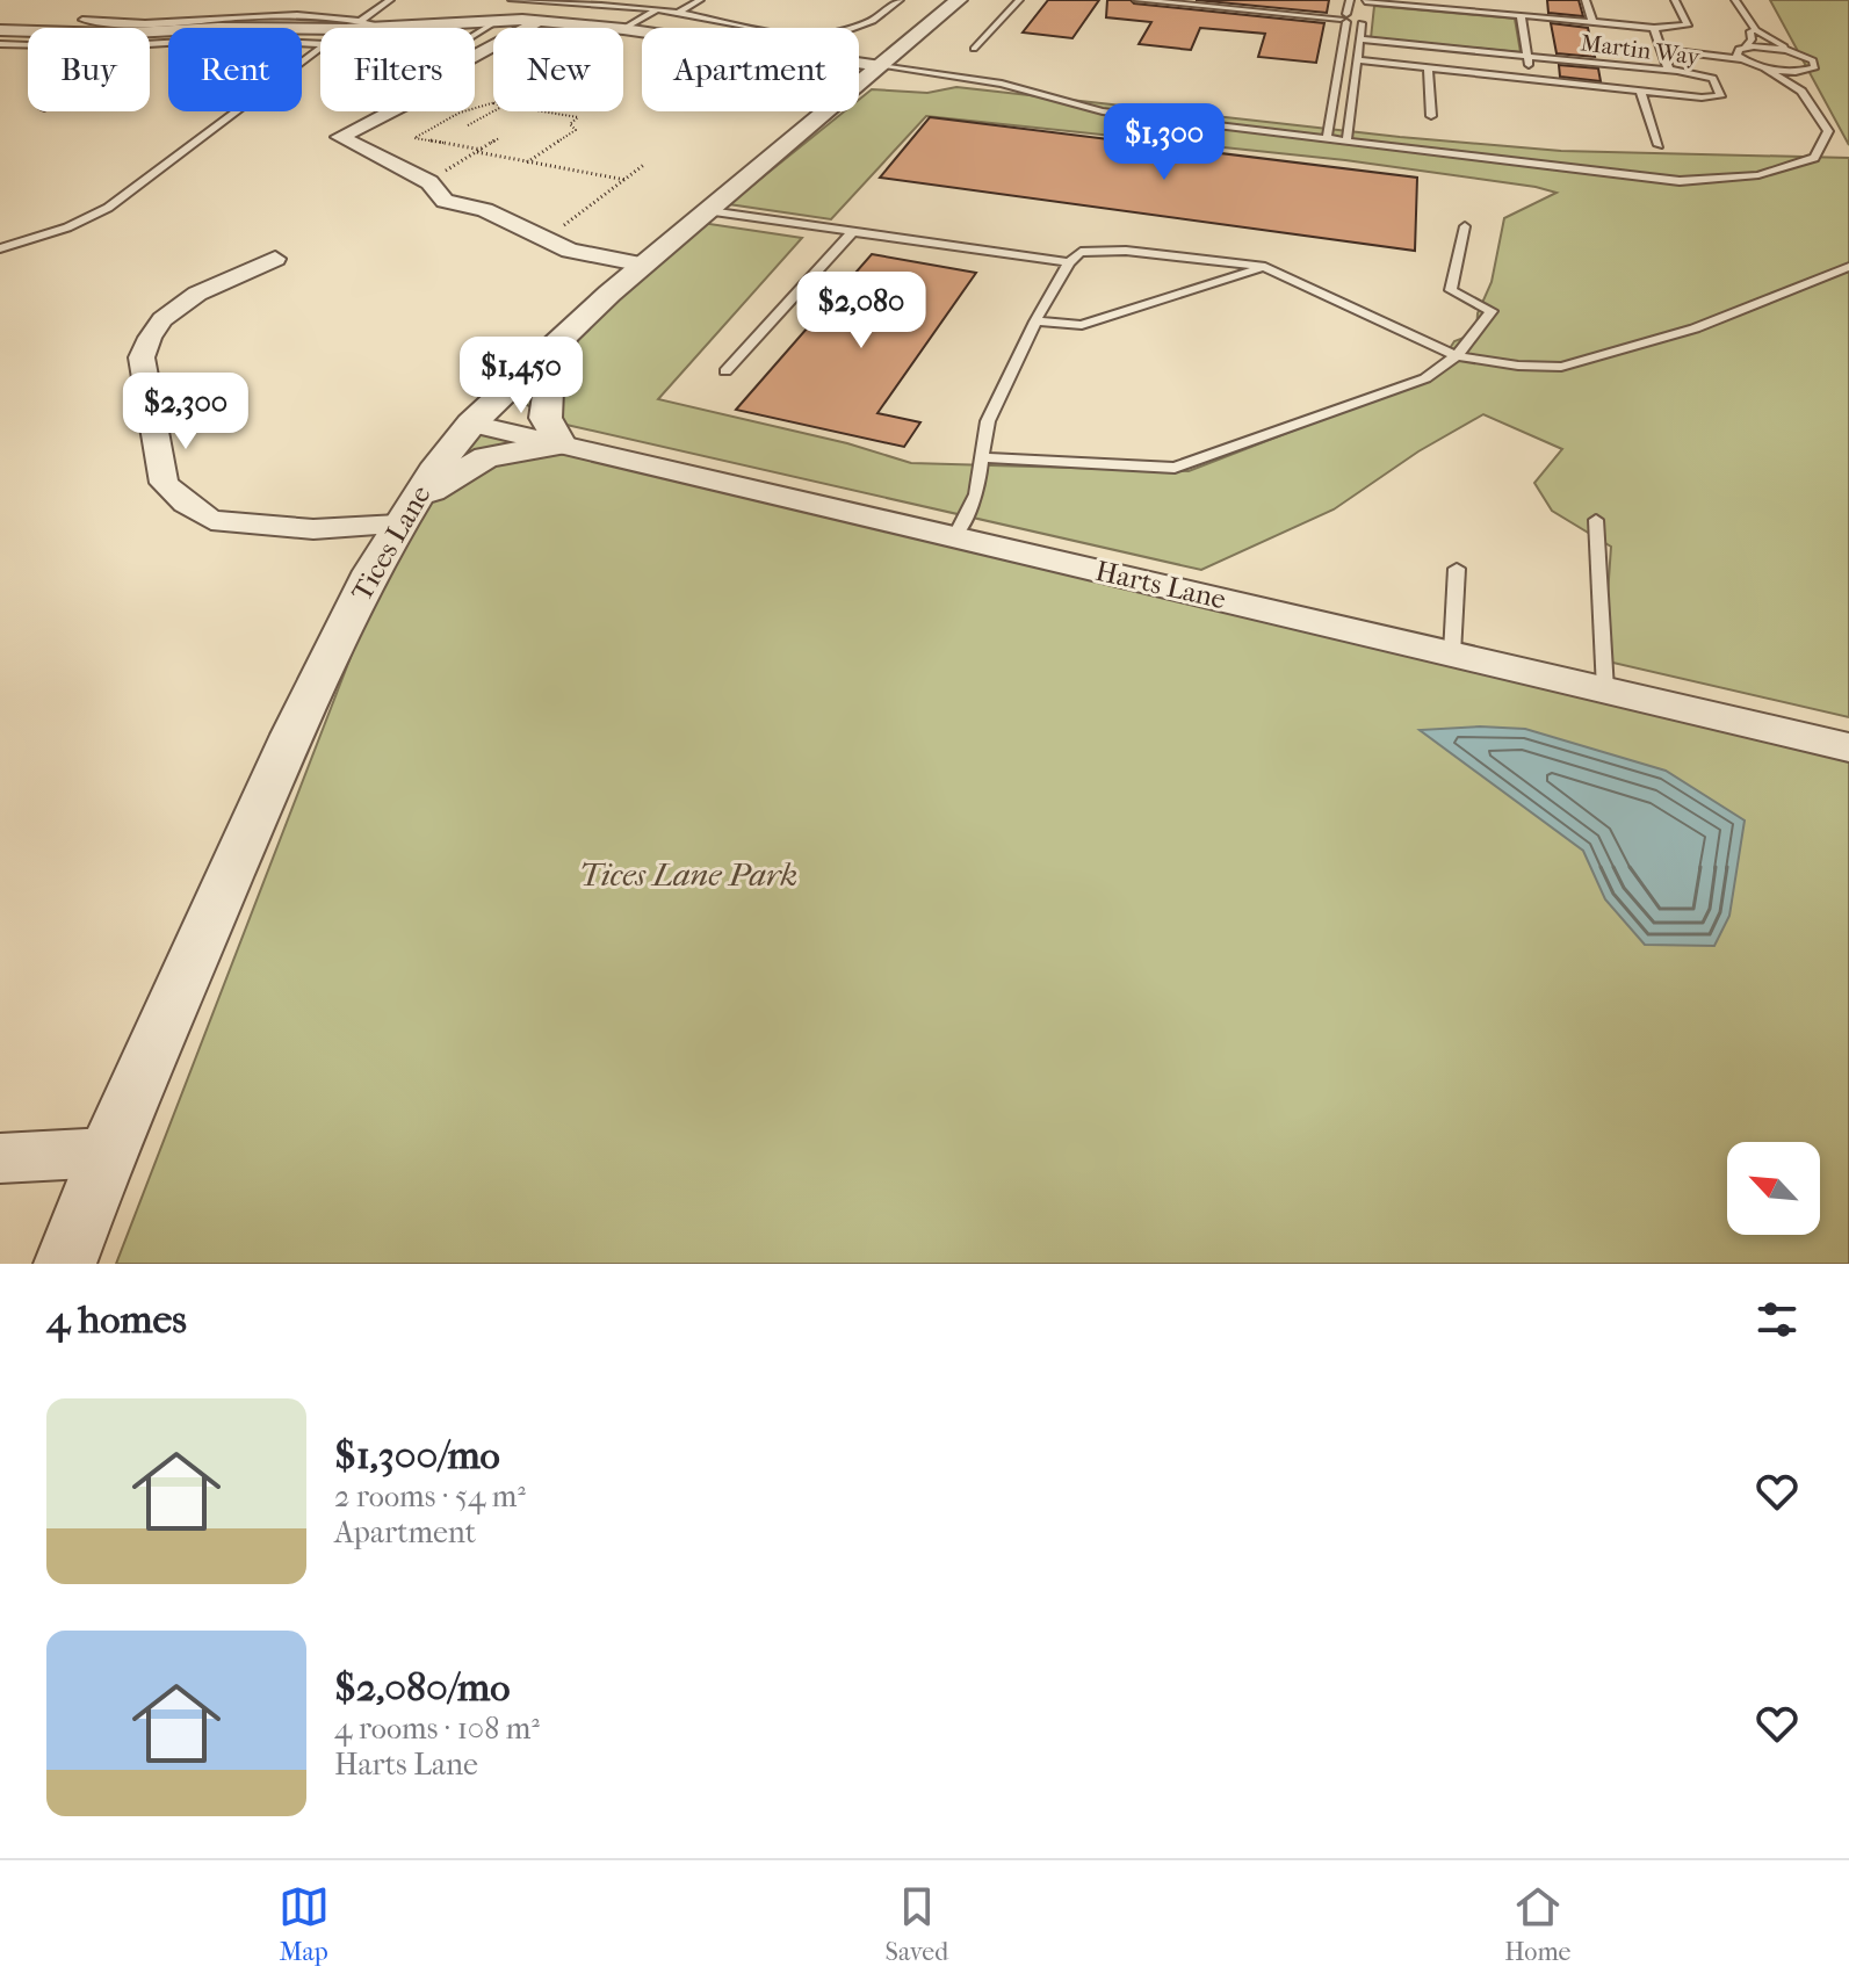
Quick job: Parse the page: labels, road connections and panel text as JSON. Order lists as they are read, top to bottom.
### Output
{
  "streets": {
    "street": ["Tices Lane", "Harts Lane"],
    "lane": ["Martin Way"]
  },
  "crossings": [
    ["Tices Lane", "Harts Lane"]
  ],
  "parks": ["Tices Lane Park"],
  "north": "top left",
  "page": {
    "chip": [
      "Buy",
      "Rent",
      "Filters",
      "New",
      "Apartment"
    ],
    "price": [
      "$1,300",
      "$2,080",
      "$1,450",
      "$2,300"
    ],
    "heading": "4 homes",
    "list": [
      {
        "name": "$1,300/mo",
        "note": "2 rooms · 54 m² · Apartment"
      },
      {
        "name": "$2,080/mo",
        "note": "4 rooms · 108 m² · Harts Lane"
      }
    ],
    "tabs": ["Map", "Saved", "Home"]
  }
}
